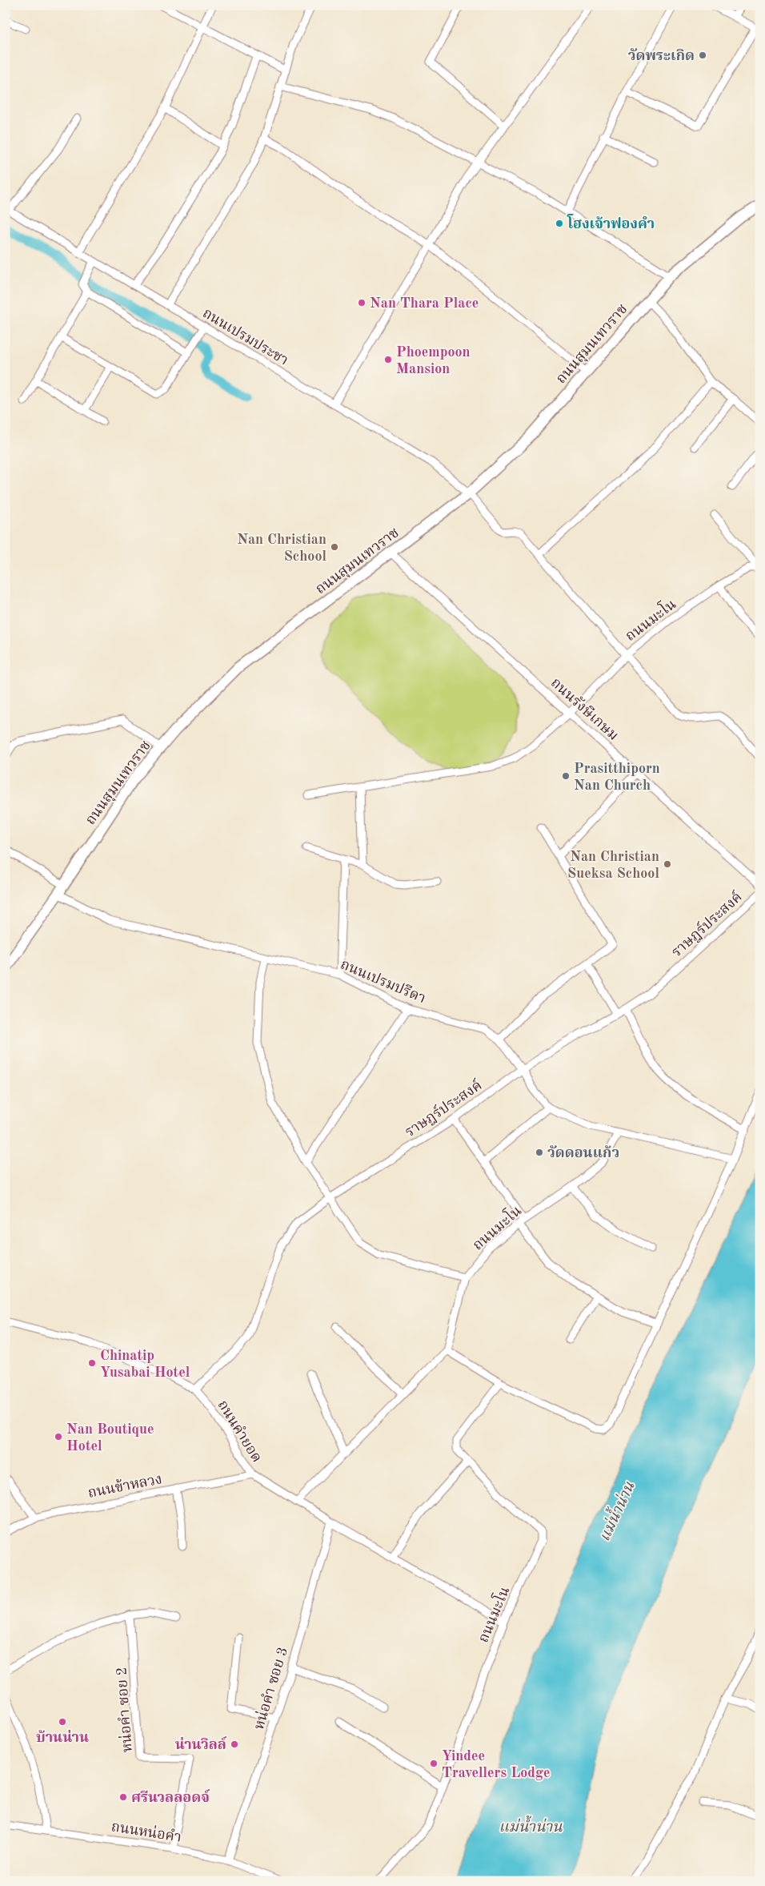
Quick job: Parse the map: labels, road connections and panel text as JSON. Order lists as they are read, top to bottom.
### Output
{
  "streets": {
    "street": [
      "ถนนเปรมประชา",
      "ถนนสุมนเทวราช",
      "ถนนมะโน",
      "ถนนรังษีเกษม",
      "ราษฎร์ประสงค์",
      "ถนนเปรมปรีดา",
      "ถนนคำยอด",
      "ถนนข้าหลวง",
      "หน่อคำ ซอย 3",
      "หน่อคำ ซอย 2",
      "ถนนหน่อคำ"
    ]
  },
  "crossings": [
    ["ถนนเปรมประชา", "ถนนสุมนเทวราช"],
    ["ถนนเปรมประชา", "ถนนมะโน"],
    ["ถนนสุมนเทวราช", "ถนนรังษีเกษม"],
    ["ถนนสุมนเทวราช", "ถนนเปรมปรีดา"],
    ["ถนนมะโน", "ถนนรังษีเกษม"],
    ["ถนนมะโน", "ถนนเปรมปรีดา"],
    ["ถนนมะโน", "ถนนคำยอด"],
    ["ราษฎร์ประสงค์", "ถนนเปรมปรีดา"],
    ["ราษฎร์ประสงค์", "ถนนคำยอด"],
    ["ถนนคำยอด", "ถนนข้าหลวง"],
    ["ถนนคำยอด", "หน่อคำ ซอย 3"],
    ["หน่อคำ ซอย 3", "ถนนหน่อคำ"],
    ["หน่อคำ ซอย 2", "ถนนหน่อคำ"]
  ],
  "water": ["แม่น้ำน่าน"],
  "places": [
    "วัดพระเกิด",
    "โฮงเจ้าฟองคำ",
    "Nan Thara Place",
    "Phoempoon Mansion",
    "Nan Christian School",
    "Prasitthiporn Nan Church",
    "Nan Christian Sueksa School",
    "วัดดอนแก้ว",
    "Chinatip Yusabai Hotel",
    "Nan Boutique Hotel",
    "บ้านน่าน",
    "น่านวิลล์",
    "Yindee Travellers Lodge",
    "ศรีนวลลอดจ์"
  ]
}
